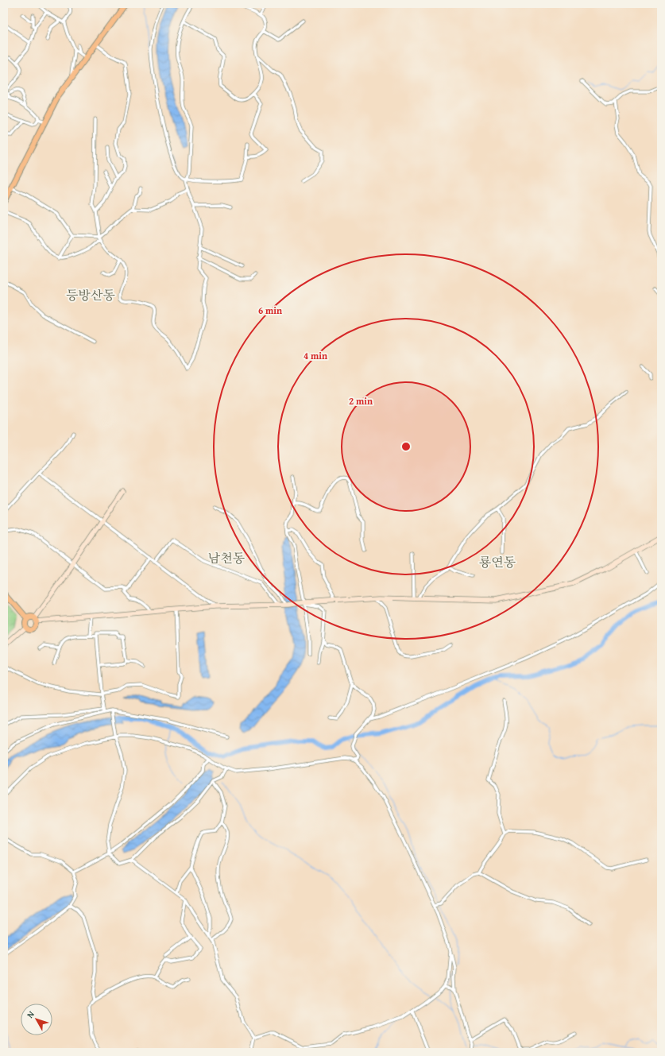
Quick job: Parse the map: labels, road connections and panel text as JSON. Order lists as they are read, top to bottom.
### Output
{
  "districts": ["등방산동", "남천동", "룡연동"],
  "north": "top left",
  "rings": ["6 min", "4 min", "2 min"]
}
